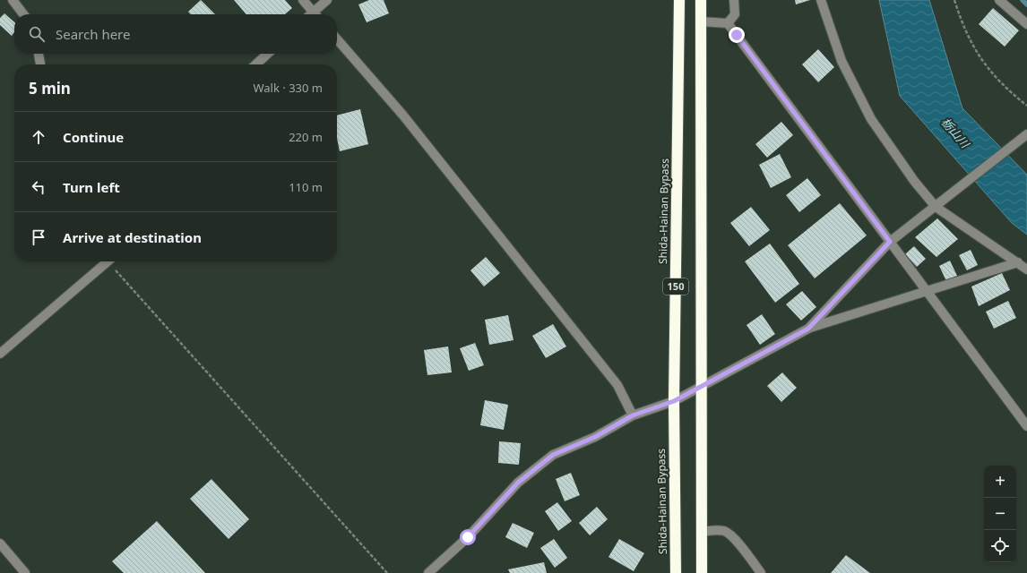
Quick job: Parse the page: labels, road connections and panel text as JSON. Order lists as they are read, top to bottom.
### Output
{
  "streets": {
    "highway": ["Shida-Hainan Bypass", "150"]
  },
  "water": ["栃山川"],
  "page": {
    "search": "Search here",
    "heading": ["5 min", "Walk · 330 m"],
    "list": [
      ["Continue", "220 m"],
      ["Turn left", "110 m"],
      "Arrive at destination"
    ],
    "map_buttons": ["+", "−"]
  }
}
